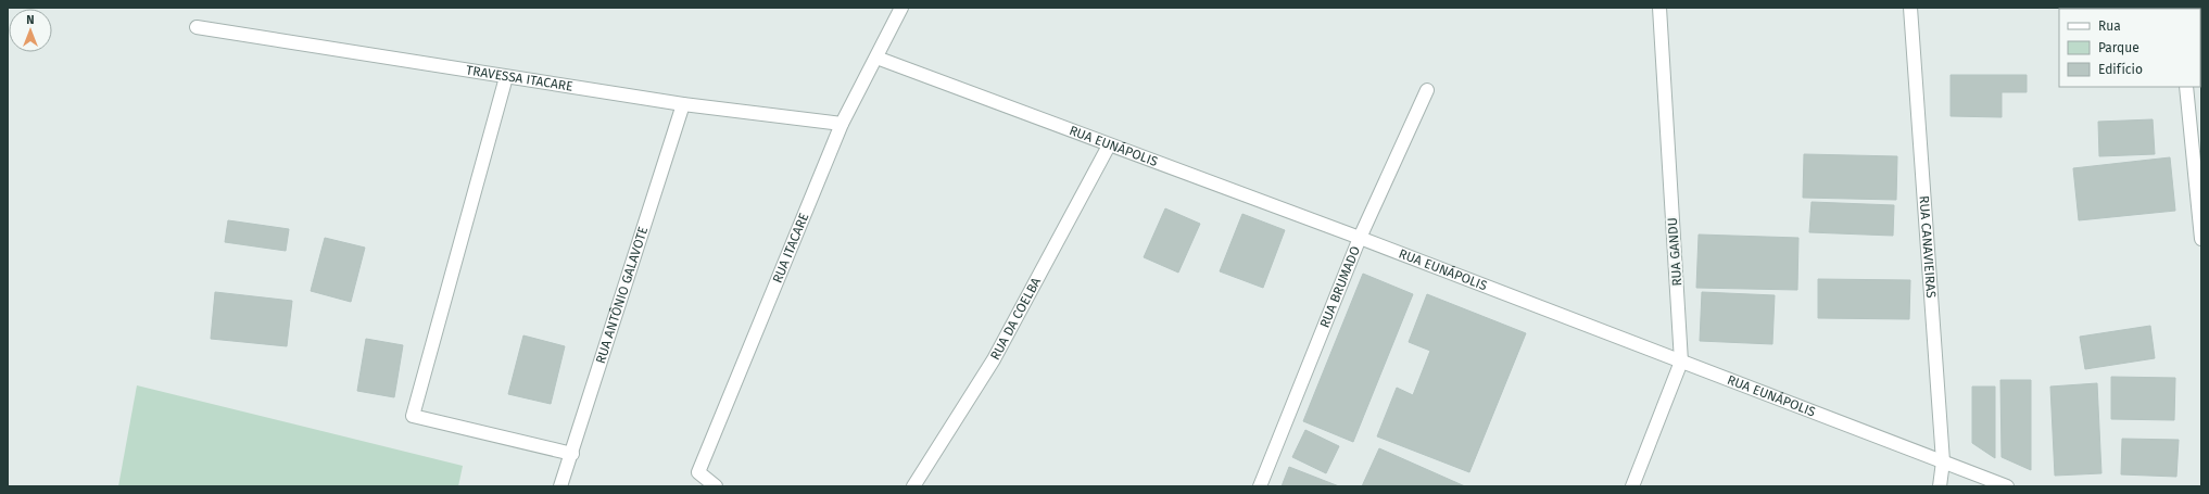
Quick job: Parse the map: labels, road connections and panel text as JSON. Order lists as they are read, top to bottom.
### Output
{
  "streets": {
    "street": [
      "TRAVESSA ITACARE",
      "RUA EUNÁPOLIS",
      "RUA ITACARE",
      "RUA CANAVIEIRAS",
      "RUA GANDU",
      "RUA BRUMADO",
      "RUA ANTÔNIO GALAVOTE",
      "RUA DA COELBA"
    ]
  },
  "crossings": [
    ["TRAVESSA ITACARE", "RUA ITACARE"],
    ["TRAVESSA ITACARE", "RUA ANTÔNIO GALAVOTE"],
    ["RUA EUNÁPOLIS", "RUA ITACARE"],
    ["RUA EUNÁPOLIS", "RUA CANAVIEIRAS"],
    ["RUA EUNÁPOLIS", "RUA GANDU"],
    ["RUA EUNÁPOLIS", "RUA BRUMADO"],
    ["RUA EUNÁPOLIS", "RUA DA COELBA"]
  ],
  "legend": ["Rua", "Parque", "Edifício"],
  "north": "top"
}
